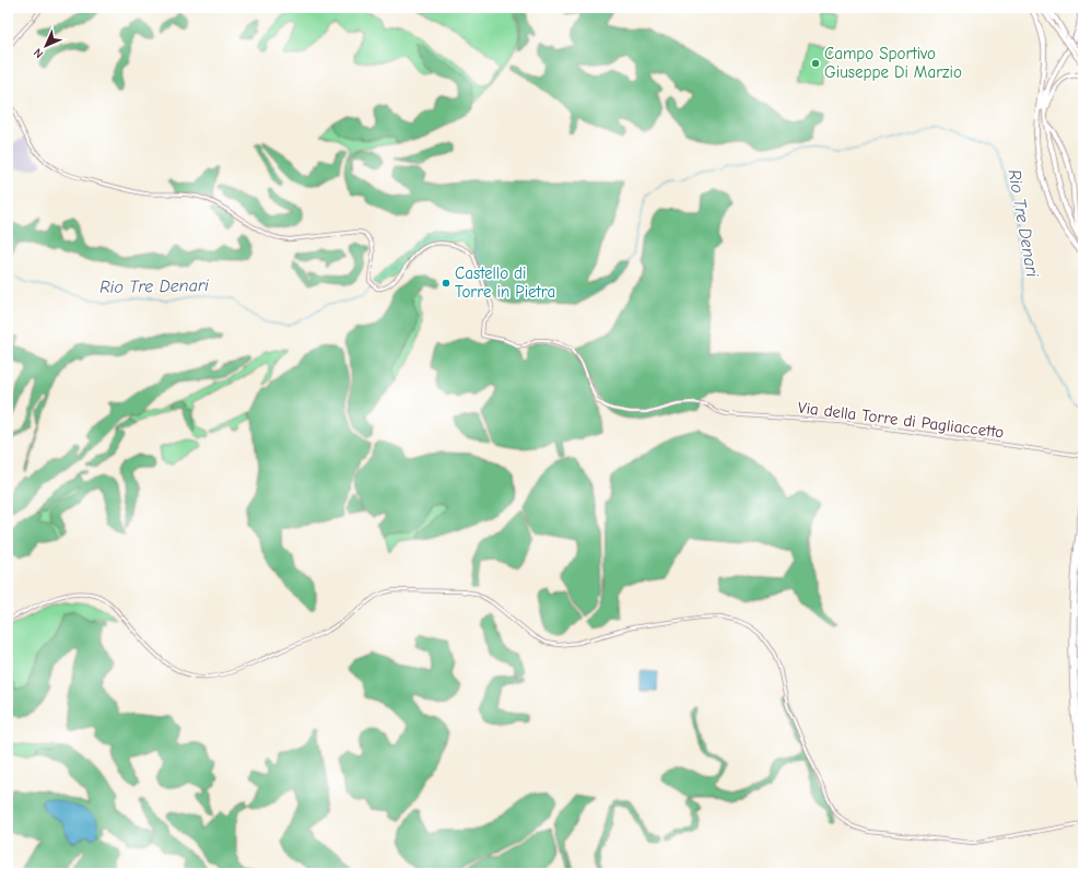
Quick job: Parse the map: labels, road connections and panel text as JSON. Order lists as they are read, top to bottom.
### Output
{
  "streets": {
    "street": ["Via della Torre di Pagliaccetto"]
  },
  "water": ["Rio Tre Denari"],
  "places": ["Campo Sportivo Giuseppe Di Marzio", "Castello di Torre in Pietra"],
  "north": "bottom left"
}
